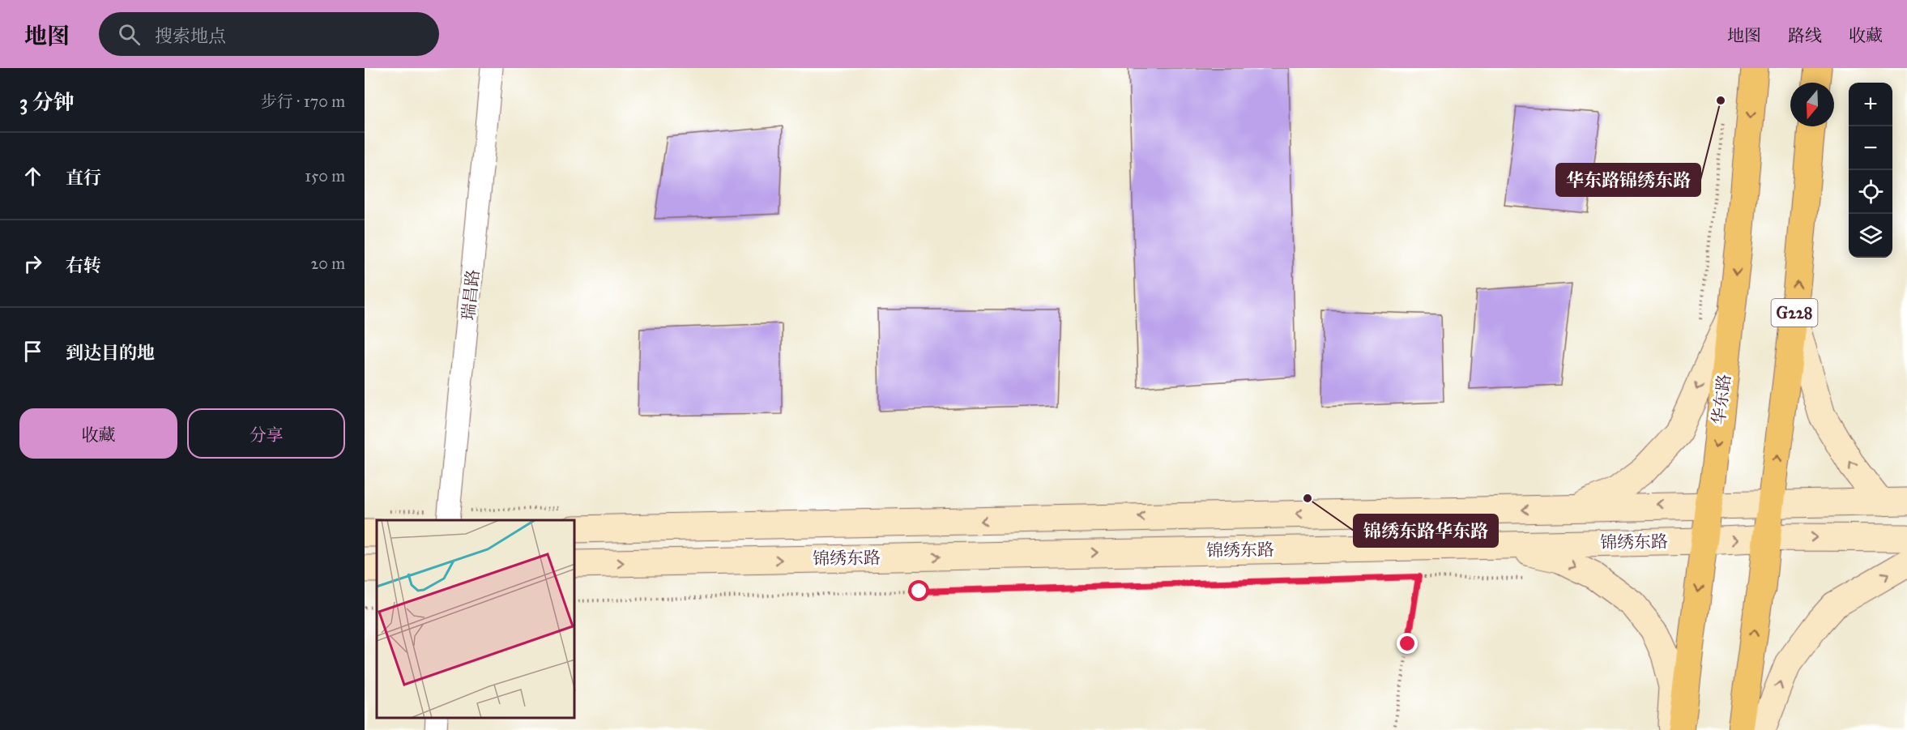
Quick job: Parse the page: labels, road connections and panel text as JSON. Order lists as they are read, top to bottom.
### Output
{
  "streets": {
    "highway": ["G228", "华东路"],
    "main road": ["锦绣东路"],
    "street": ["瑞昌路"]
  },
  "crossings": [
    ["G228", "锦绣东路"],
    ["华东路", "锦绣东路"]
  ],
  "places": ["华东路锦绣东路", "锦绣东路华东路"],
  "north": "bottom",
  "page": {
    "header": "地图",
    "search": "搜索地点",
    "nav": ["地图", "路线", "收藏"],
    "heading": ["3 分钟", "步行 · 170 m"],
    "map_buttons": ["+", "−"],
    "list": [
      ["直行", "150 m"],
      ["右转", "20 m"],
      "到达目的地"
    ],
    "buttons": ["收藏", "分享"]
  }
}
